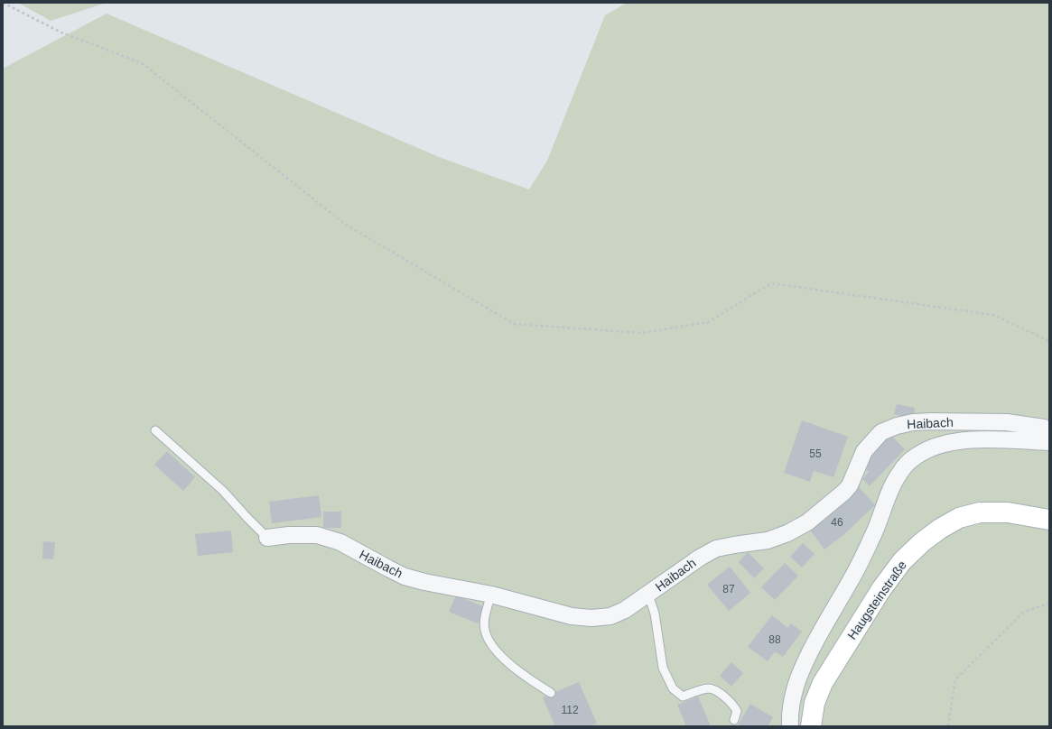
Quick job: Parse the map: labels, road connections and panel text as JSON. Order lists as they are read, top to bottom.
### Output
{
  "streets": {
    "main road": ["Haugsteinstraße"],
    "street": ["Haibach"]
  },
  "house_numbers": [
    "55",
    "46",
    "87",
    "88",
    "112"
  ]
}
